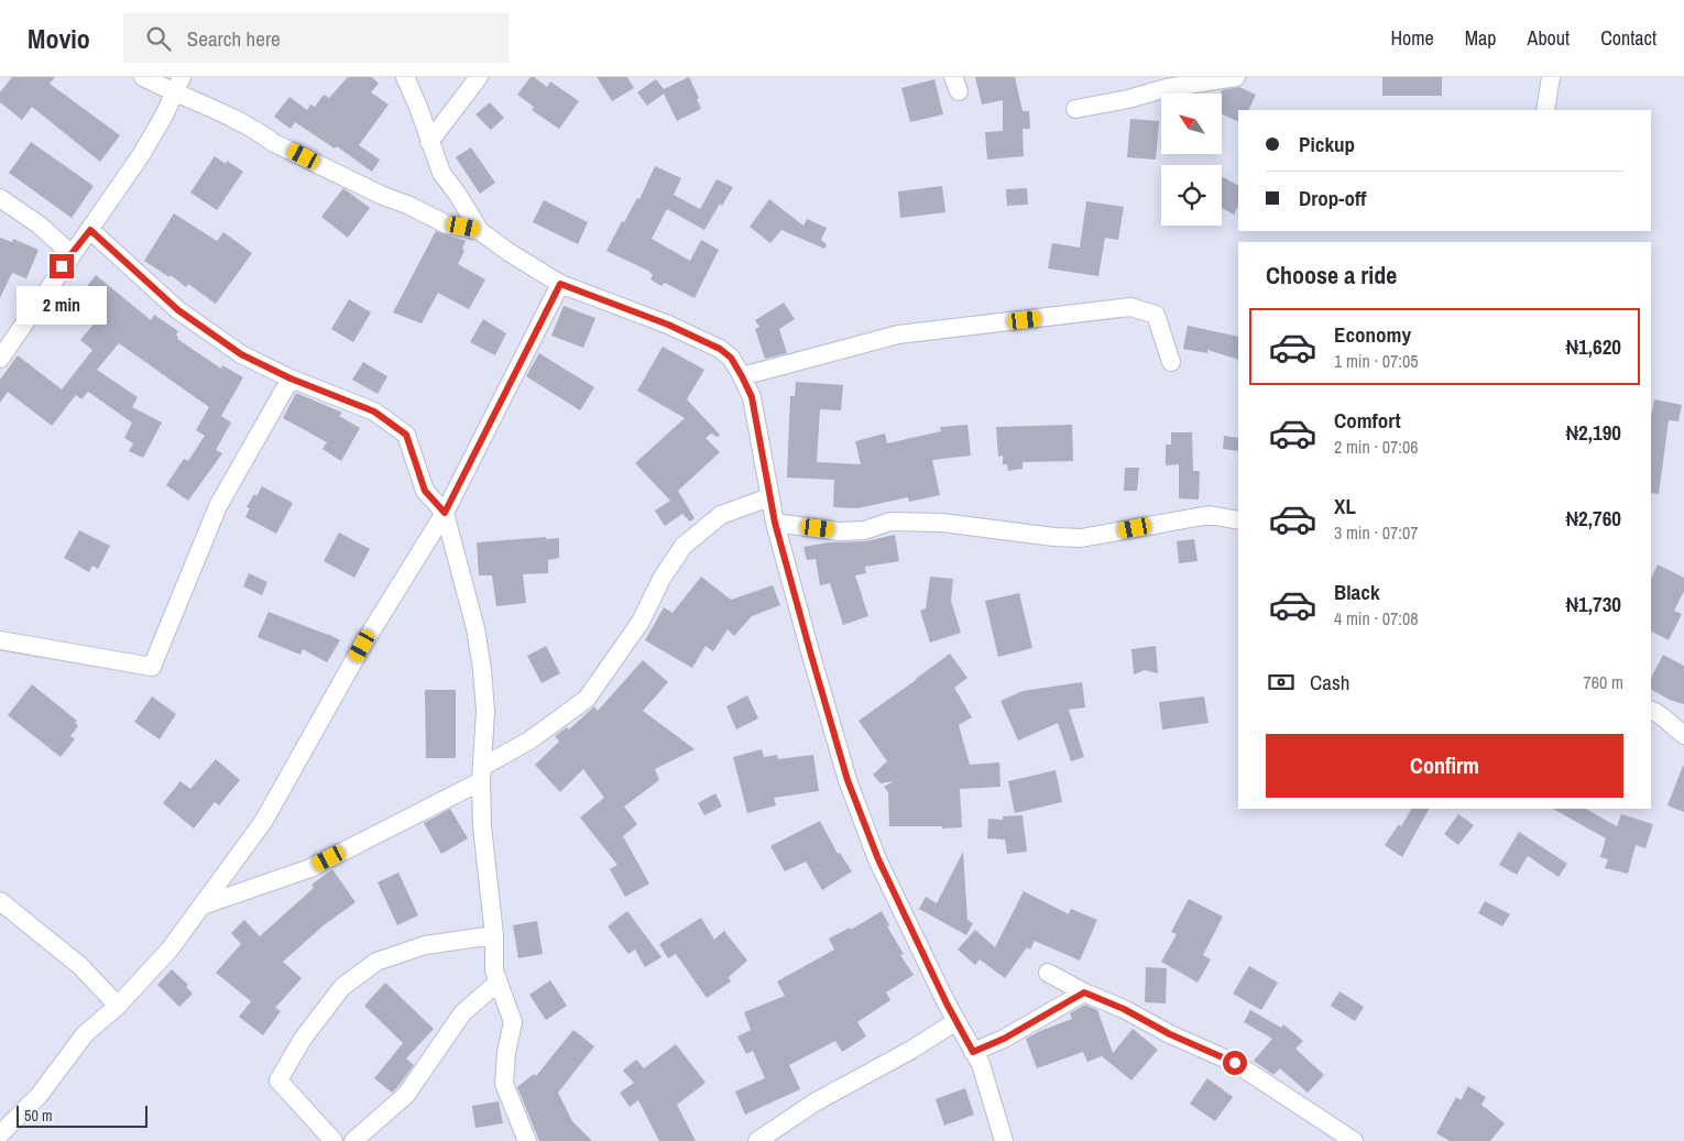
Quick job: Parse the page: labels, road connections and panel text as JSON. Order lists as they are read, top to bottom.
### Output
{
  "scale_bar": "50 m",
  "north": "top left",
  "page": {
    "header": "Movio",
    "search": "Search here",
    "nav": [
      "Home",
      "Map",
      "About",
      "Contact"
    ],
    "banner": ["Pickup", "Drop-off"],
    "heading": "Choose a ride",
    "bubble": "2 min",
    "list": [
      {
        "name": "Economy",
        "note": "1 min · 07:05",
        "value": "₦1,620"
      },
      {
        "name": "Comfort",
        "note": "2 min · 07:06",
        "value": "₦2,190"
      },
      {
        "name": "XL",
        "note": "3 min · 07:07",
        "value": "₦2,760"
      },
      {
        "name": "Black",
        "note": "4 min · 07:08",
        "value": "₦1,730"
      }
    ],
    "pay": ["Cash", "760 m"],
    "buttons": "Confirm",
    "scale": "50 m"
  }
}
